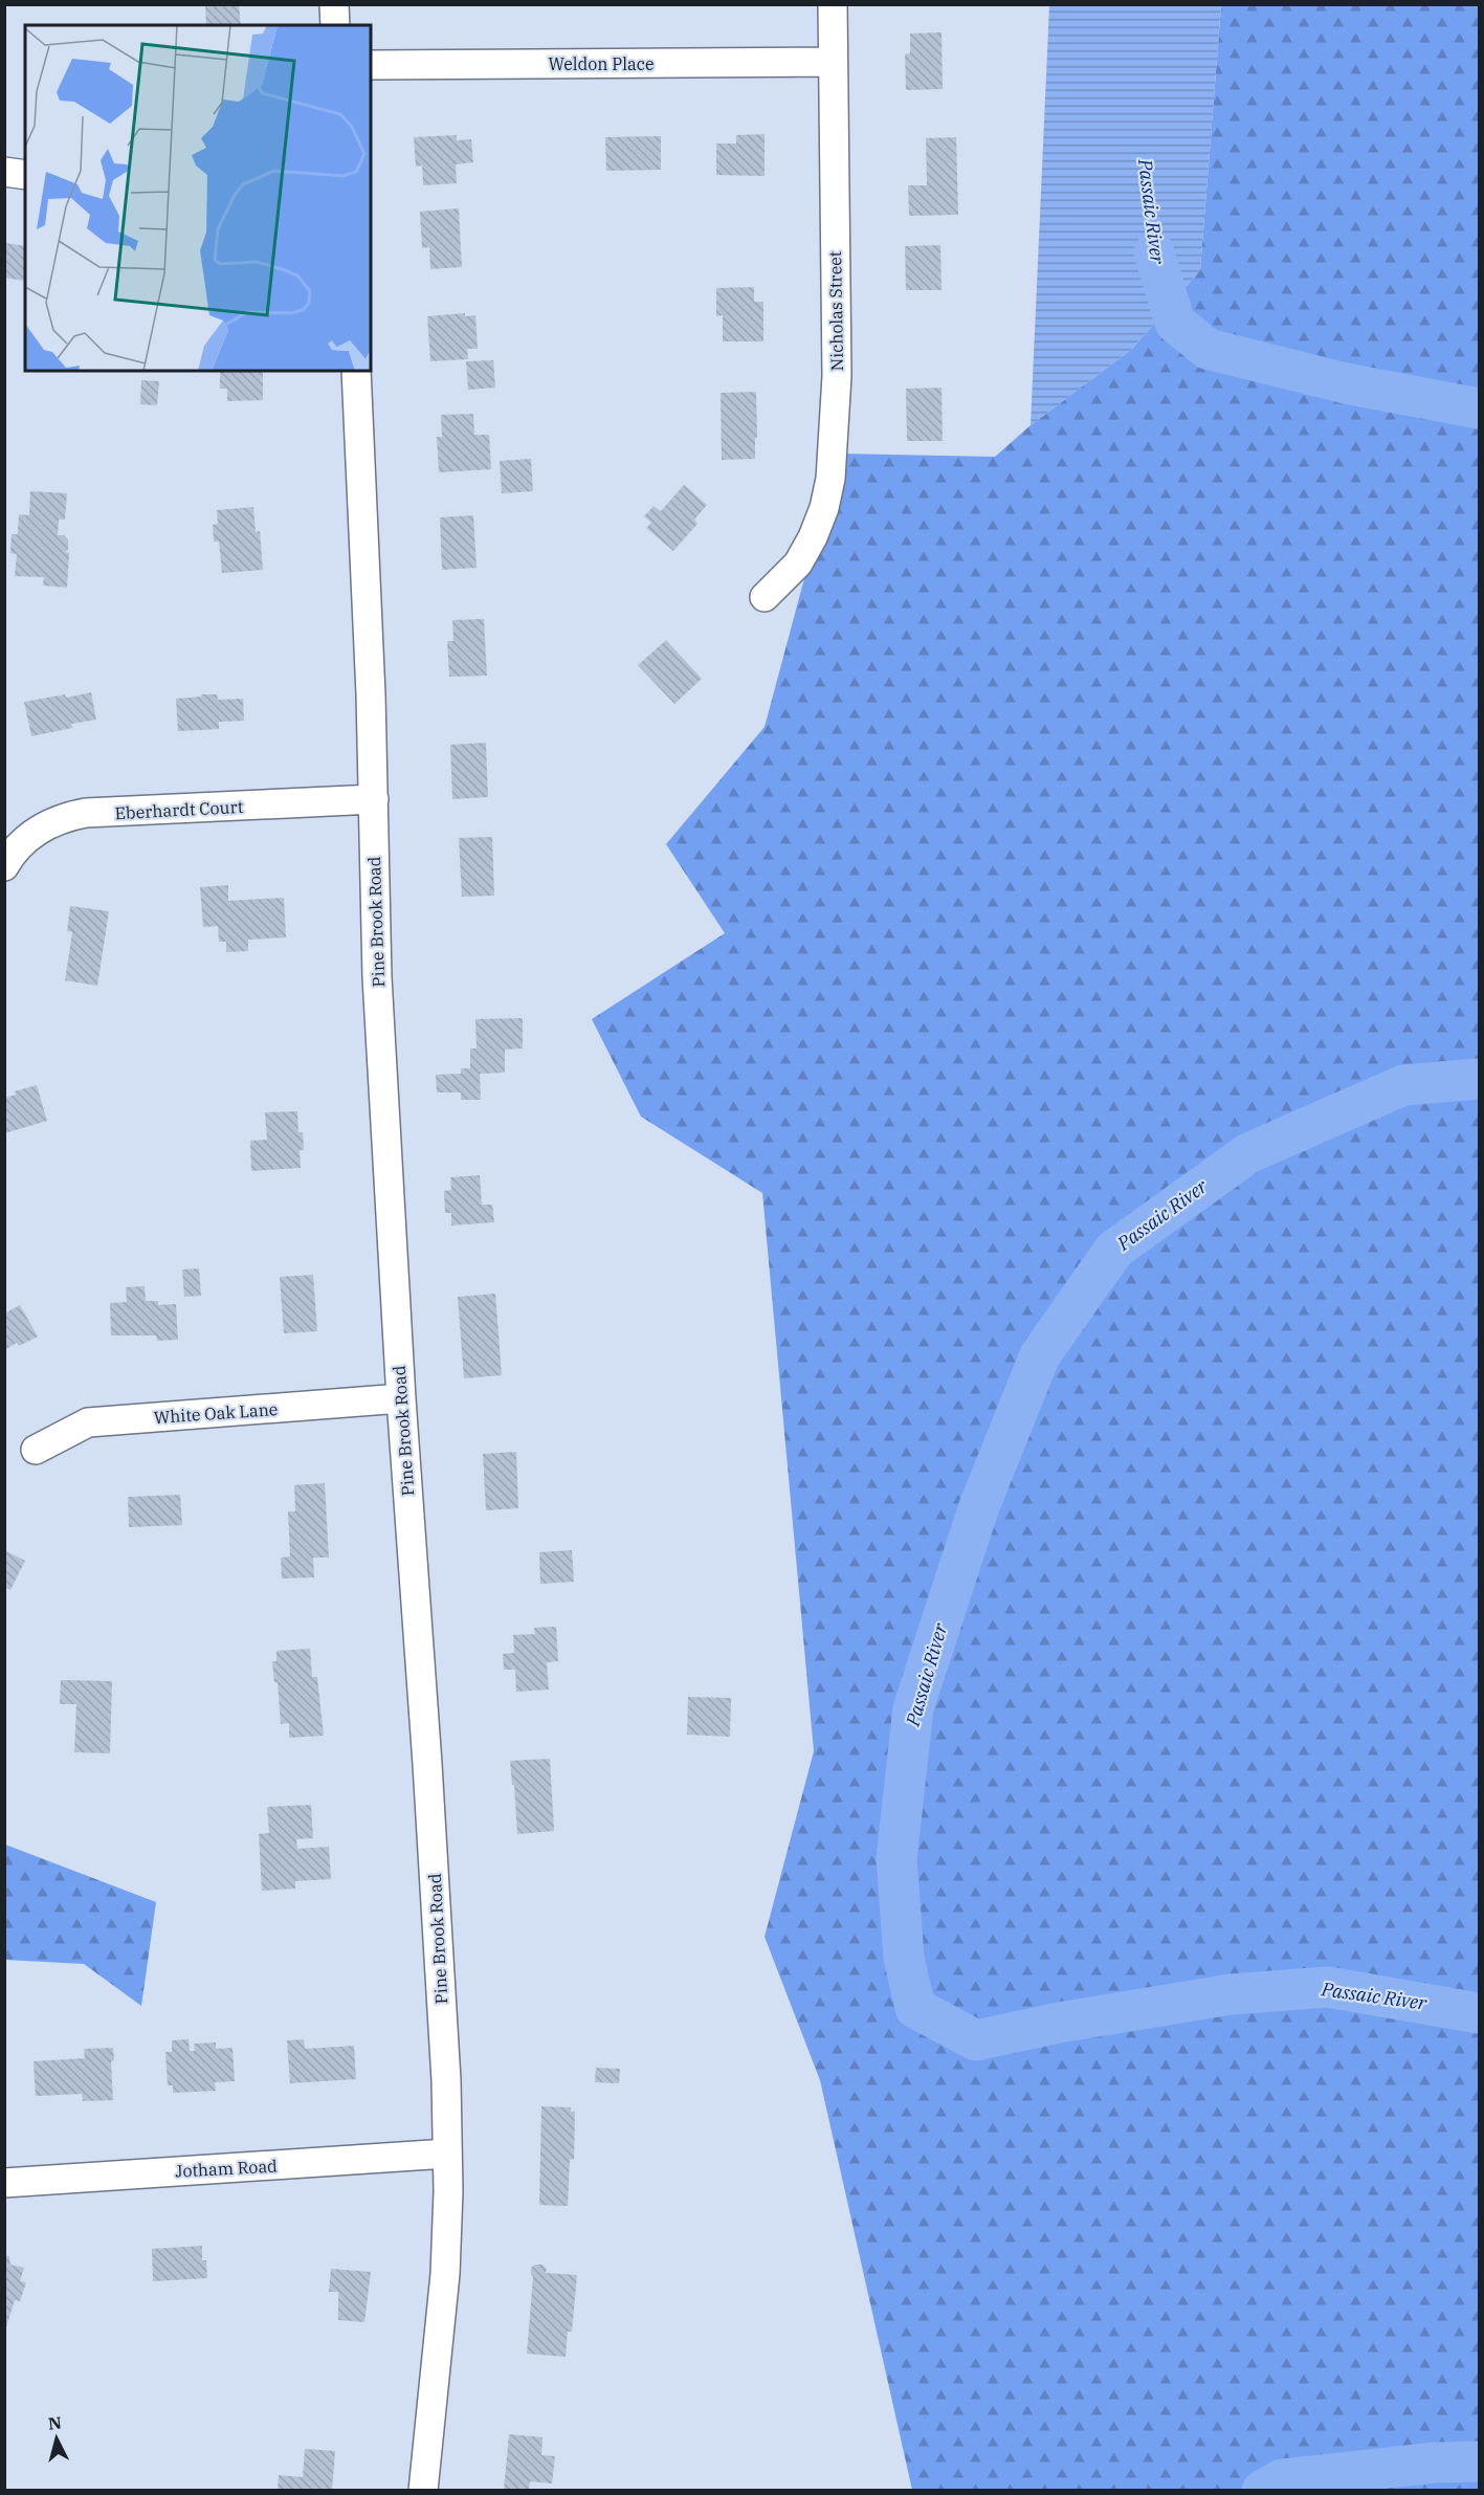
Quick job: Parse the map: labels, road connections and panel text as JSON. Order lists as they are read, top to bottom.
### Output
{
  "streets": {
    "street": [
      "Weldon Place",
      "Nicholas Street",
      "Eberhardt Court",
      "Pine Brook Road",
      "White Oak Lane",
      "Jotham Road"
    ]
  },
  "crossings": [
    ["Weldon Place", "Nicholas Street"],
    ["Eberhardt Court", "Pine Brook Road"],
    ["Pine Brook Road", "White Oak Lane"],
    ["Pine Brook Road", "Jotham Road"]
  ],
  "water": ["Passaic River"],
  "north": "top"
}
